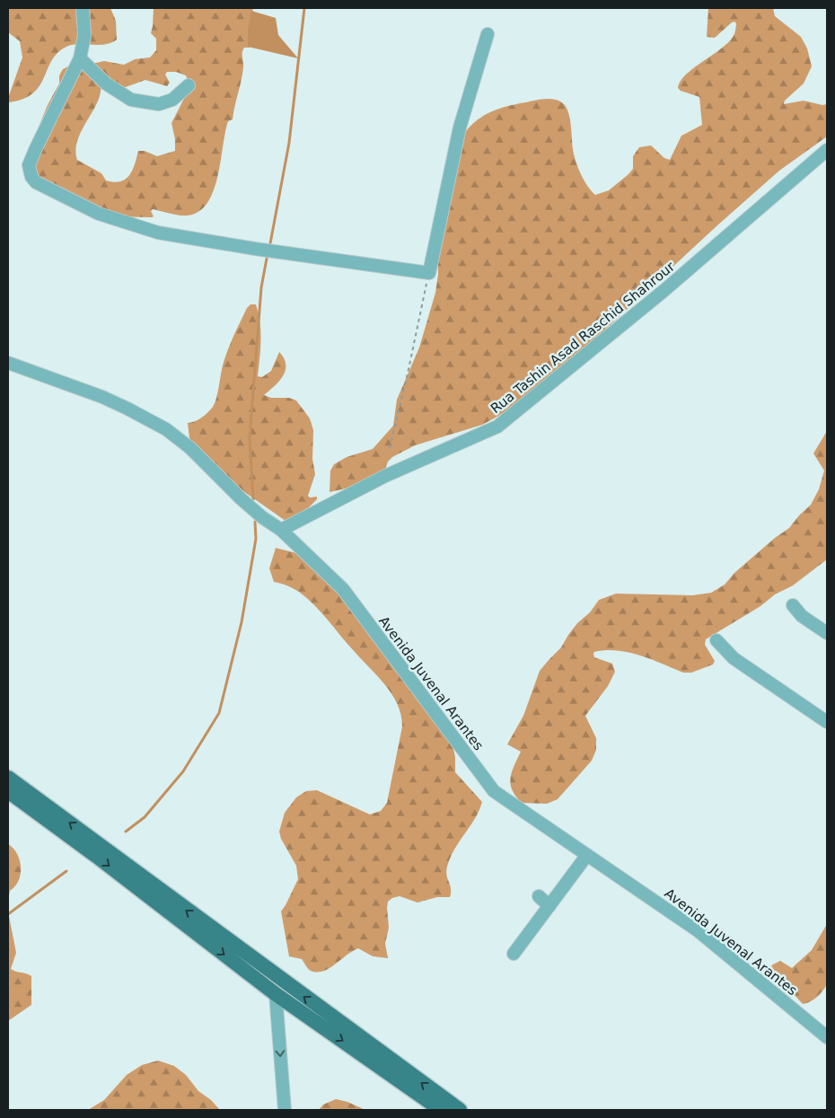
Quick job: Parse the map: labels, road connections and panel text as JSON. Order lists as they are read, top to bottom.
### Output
{
  "streets": {
    "street": ["Rua Tashin Asad Raschid Shahrour", "Avenida Juvenal Arantes"]
  },
  "crossings": [
    ["Rua Tashin Asad Raschid Shahrour", "Avenida Juvenal Arantes"]
  ]
}
